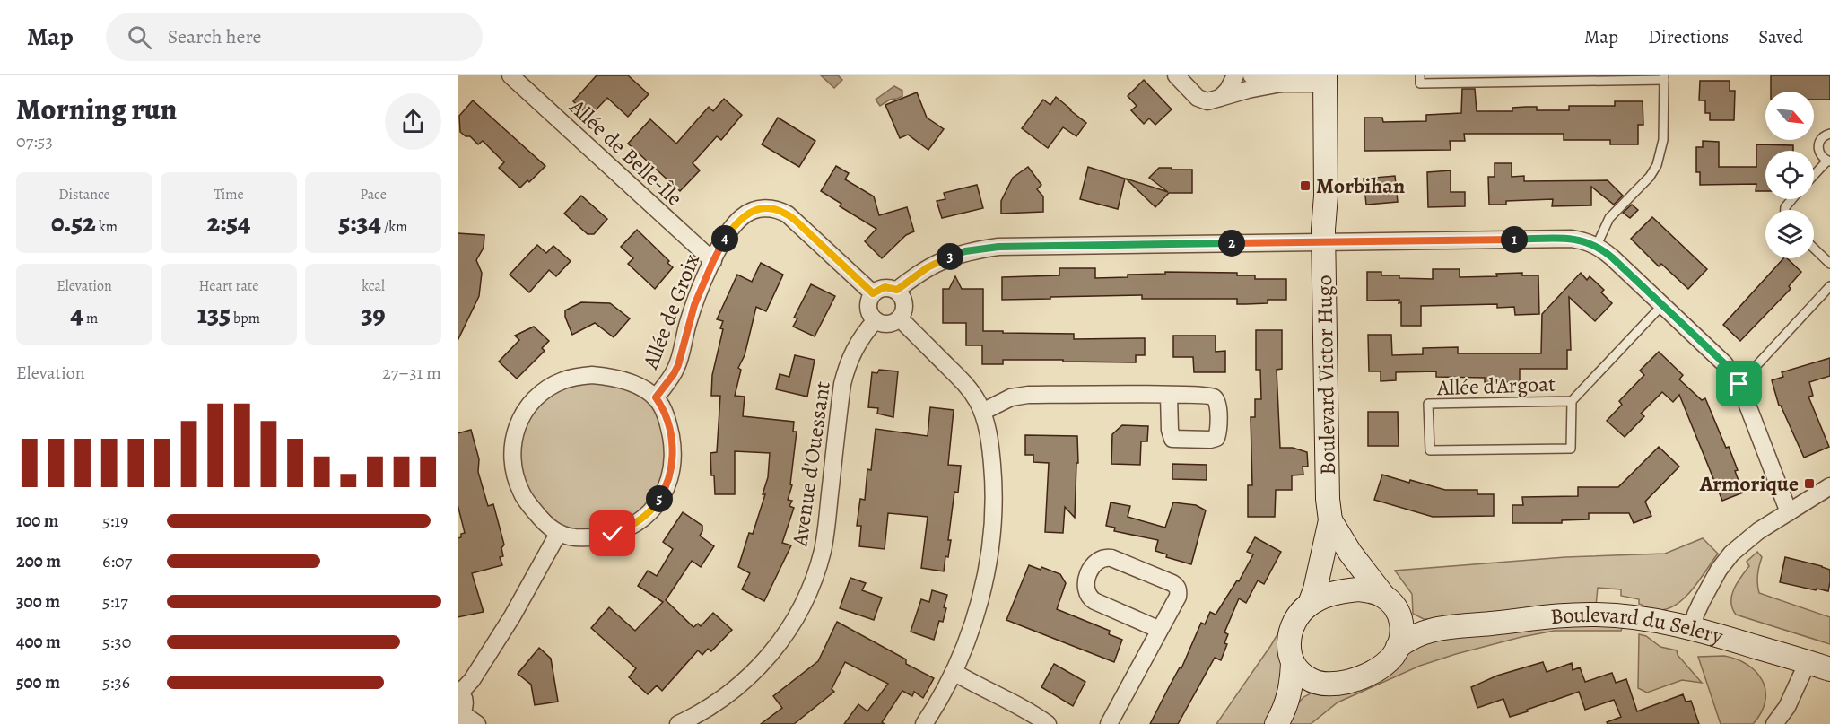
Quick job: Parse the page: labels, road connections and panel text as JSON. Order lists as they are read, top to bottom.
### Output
{
  "streets": {
    "street": [
      "Allée de Belle-Île",
      "Allée de Groix",
      "Boulevard Victor Hugo",
      "Avenue d'Ouessant",
      "Boulevard du Selery"
    ],
    "lane": ["Allée d'Argoat"]
  },
  "crossings": [
    ["Allée de Belle-Île", "Allée de Groix"],
    ["Allée de Groix", "Avenue d'Ouessant"],
    ["Boulevard Victor Hugo", "Boulevard du Selery"]
  ],
  "places": {
    "transit": ["Morbihan", "Armorique"]
  },
  "north": "bottom right",
  "page": {
    "header": "Map",
    "search": "Search here",
    "nav": ["Map", "Directions", "Saved"],
    "heading": ["Morning run", "07:53"],
    "stats": [
      ["Distance", "0.52 km"],
      ["Time", "2:54"],
      ["Pace", "5:34 /km"],
      ["Elevation", "4 m"],
      ["Heart rate", "135 bpm"],
      ["kcal", "39"]
    ],
    "pins": [
      "4",
      "1",
      "2",
      "3",
      "5"
    ],
    "chart": ["Elevation", "27–31 m"],
    "list": [
      {
        "name": "100 m",
        "note": "5:19"
      },
      {
        "name": "200 m",
        "note": "6:07"
      },
      {
        "name": "300 m",
        "note": "5:17"
      },
      {
        "name": "400 m",
        "note": "5:30"
      },
      {
        "name": "500 m",
        "note": "5:36"
      }
    ]
  }
}
